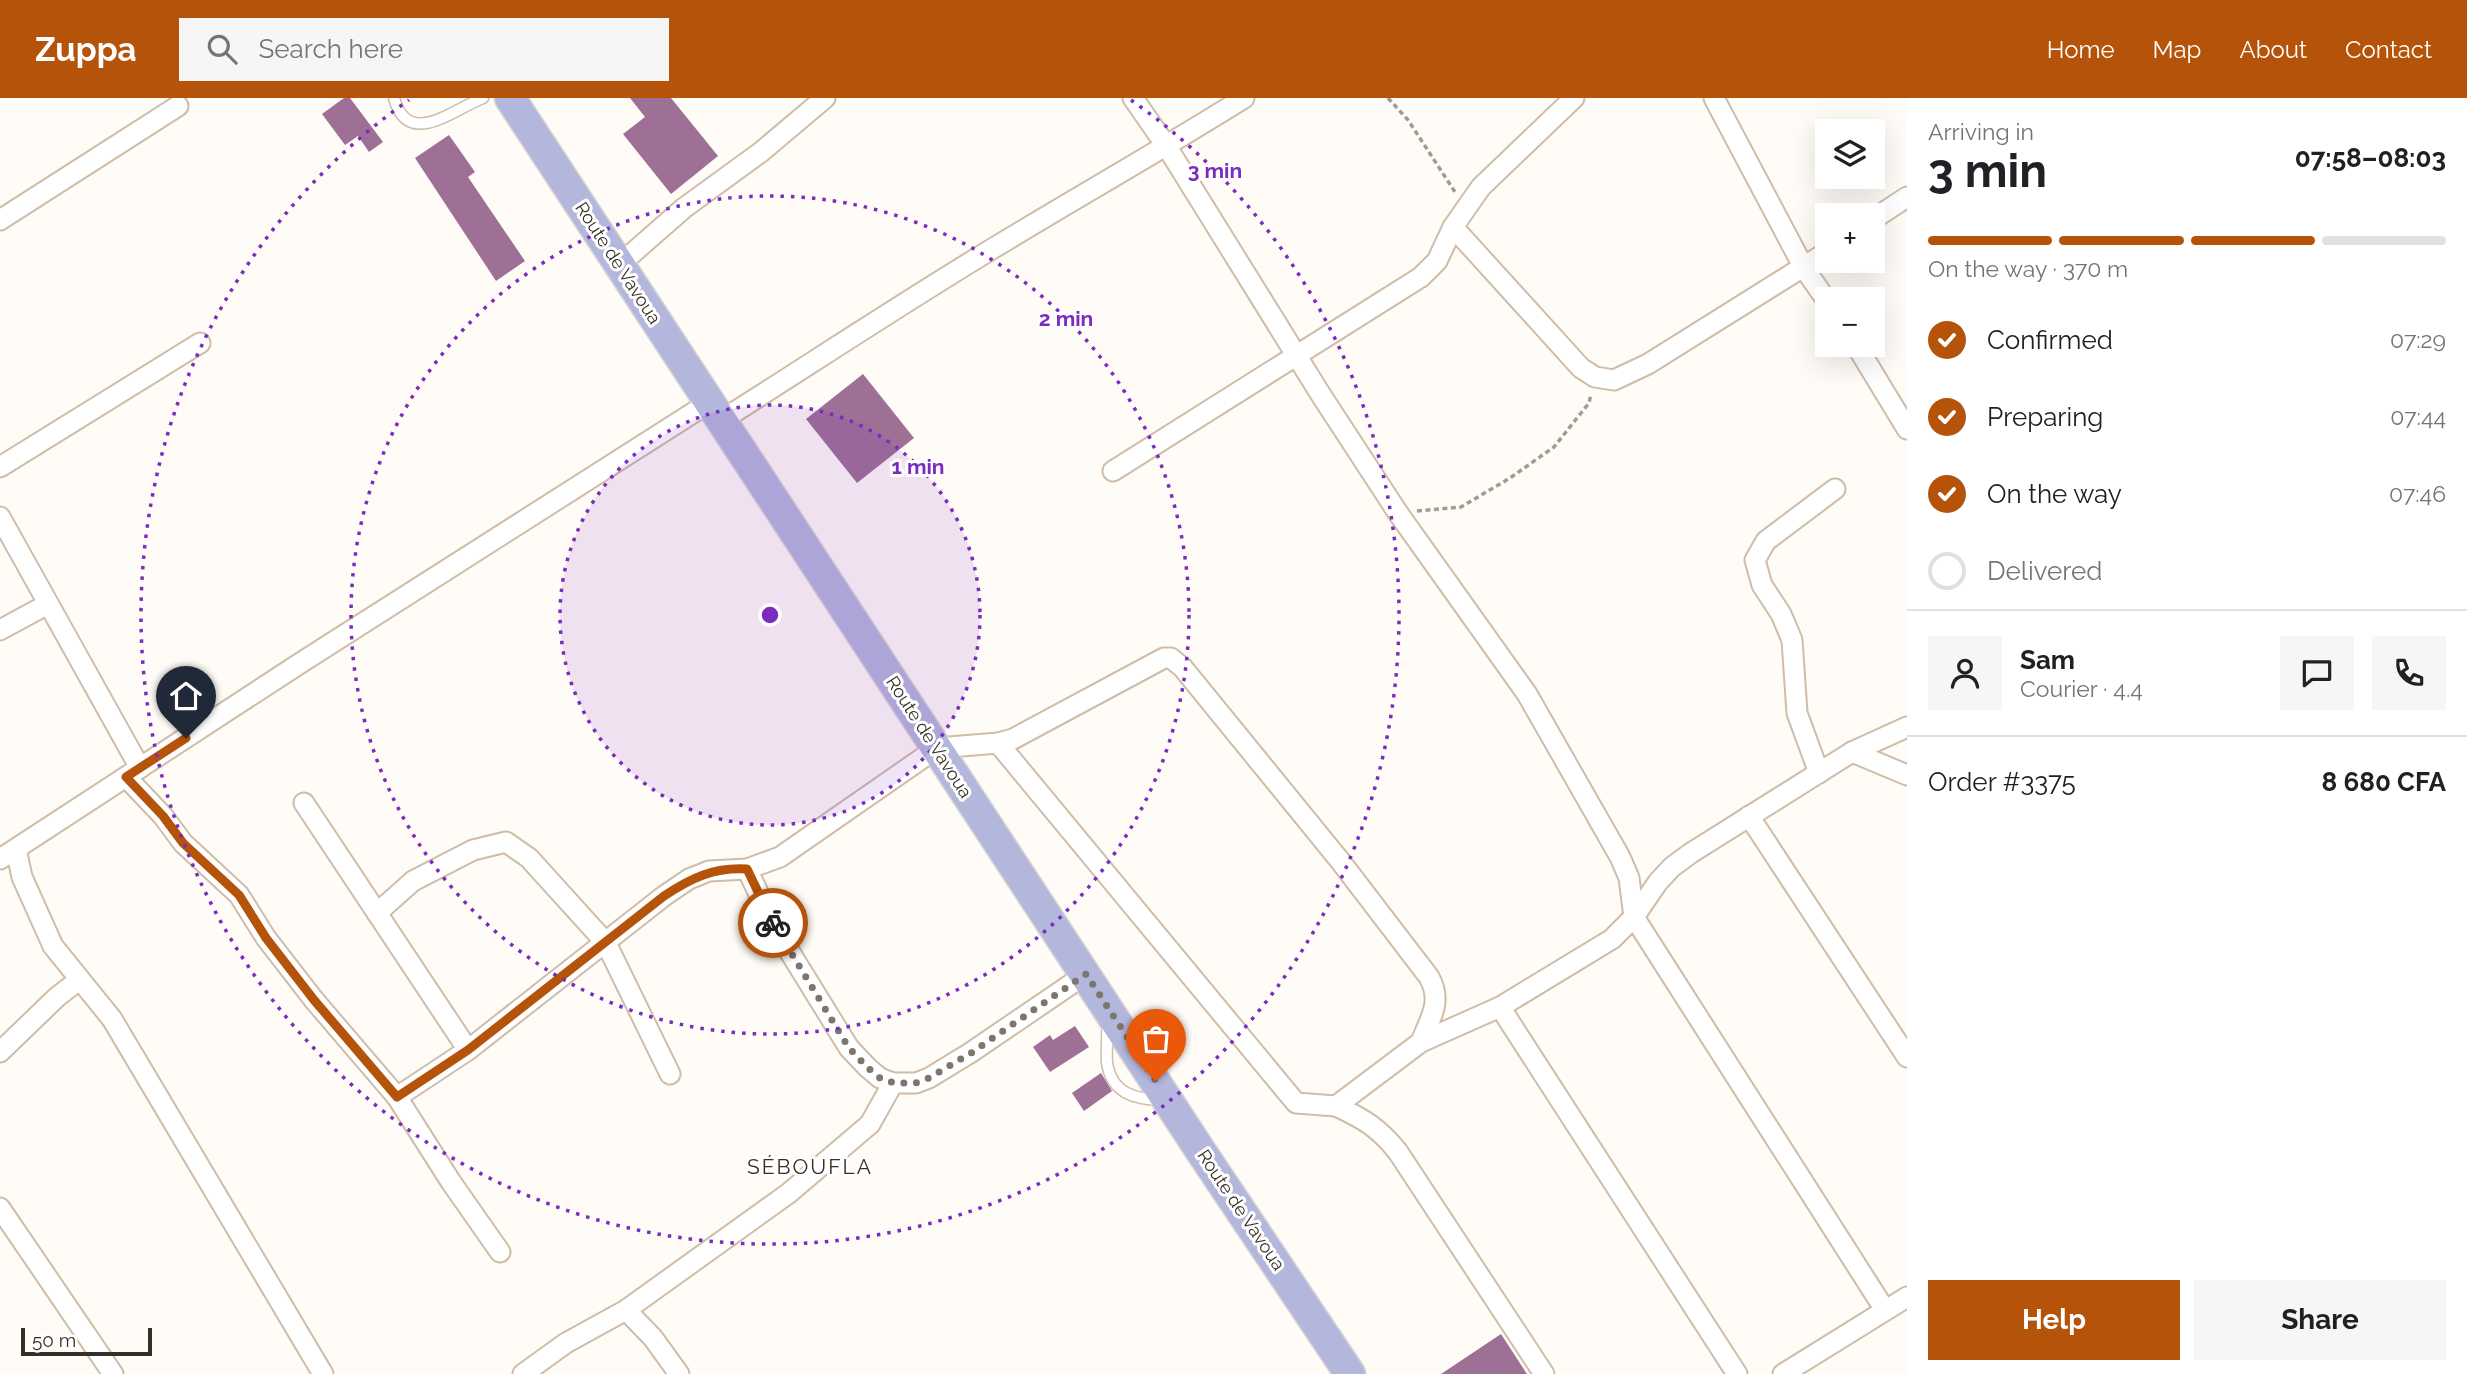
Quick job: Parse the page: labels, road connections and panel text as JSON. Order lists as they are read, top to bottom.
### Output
{
  "streets": {
    "main road": ["Route de Vavoua"]
  },
  "districts": ["SÉBOUFLA"],
  "scale_bar": "50 m",
  "page": {
    "header": "Zuppa",
    "search": "Search here",
    "nav": [
      "Home",
      "Map",
      "About",
      "Contact"
    ],
    "heading": ["3 min", "Arriving in", "07:58–08:03"],
    "panel": [
      "Sam",
      "Courier · 4.4",
      "Order #3375",
      "8 680 CFA"
    ],
    "map_buttons": ["+", "−"],
    "bar": "On the way · 370 m",
    "list": [
      ["Confirmed", "07:29"],
      ["Preparing", "07:44"],
      ["On the way", "07:46"],
      "Delivered"
    ],
    "buttons": ["Help", "Share"],
    "scale": "50 m"
  },
  "rings": ["3 min", "2 min", "1 min"]
}
